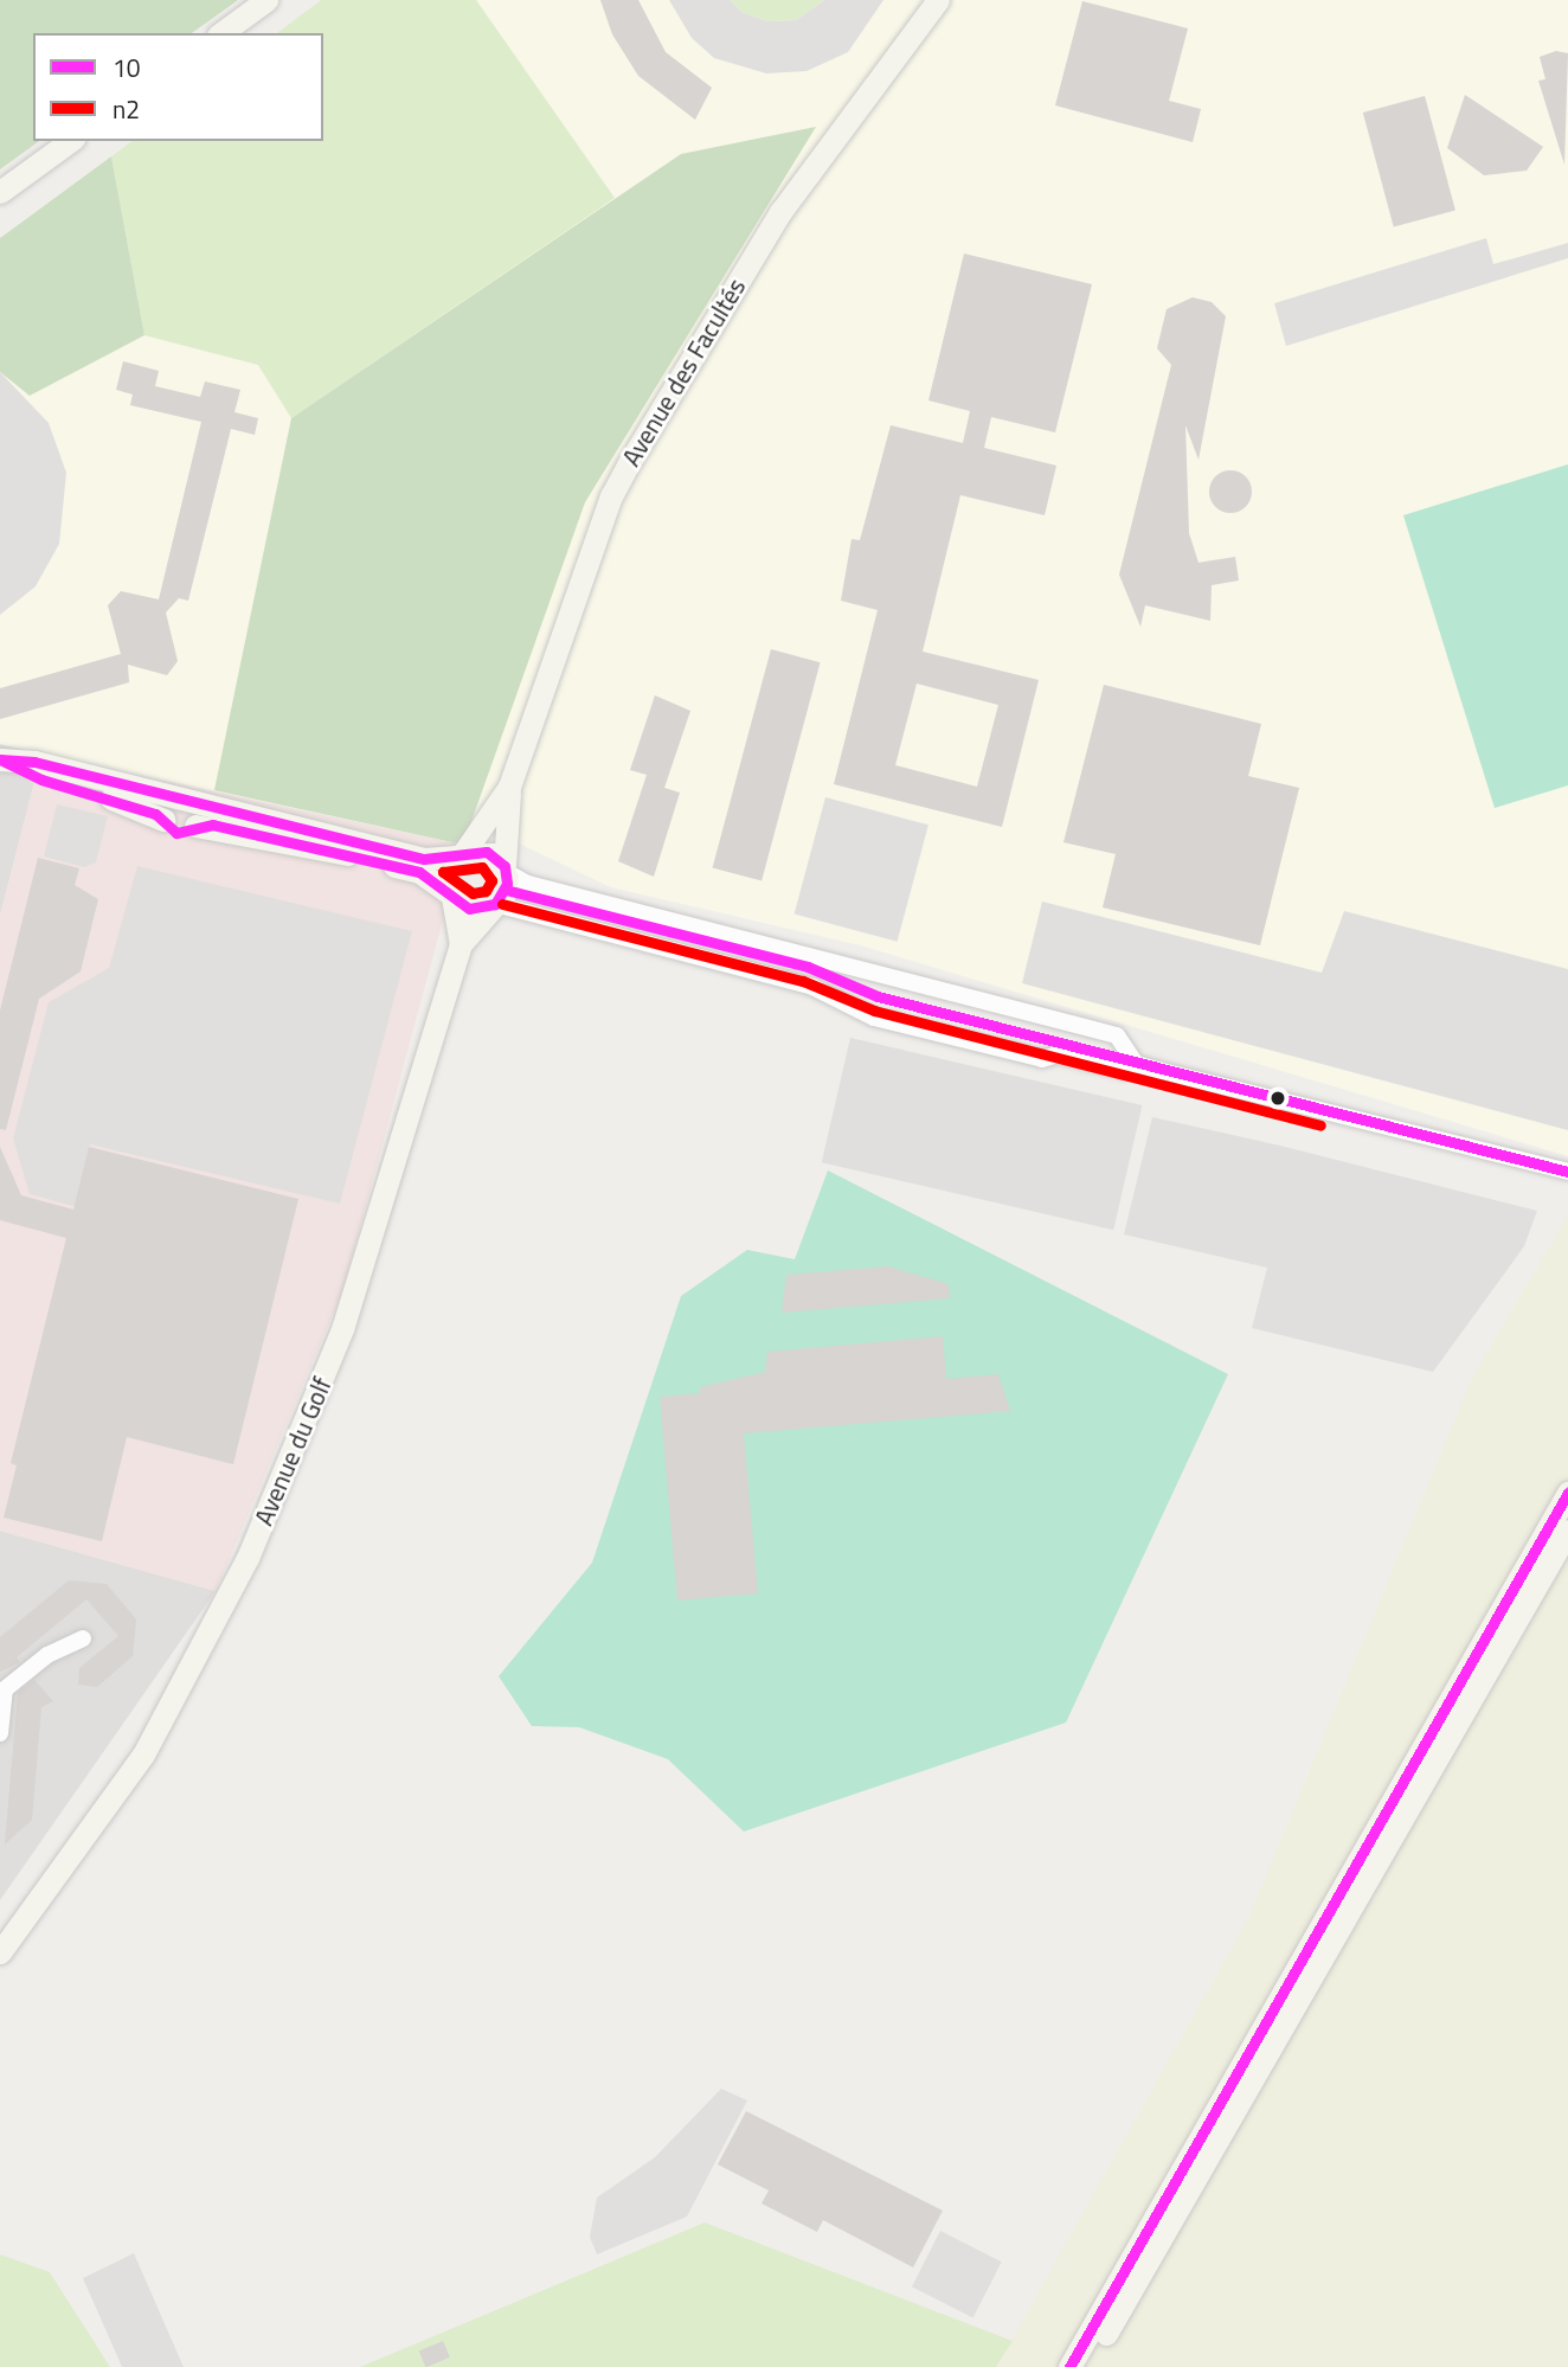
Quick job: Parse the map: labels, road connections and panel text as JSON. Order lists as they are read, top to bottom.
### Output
{
  "streets": {
    "main road": ["Avenue des Facultés", "Avenue du Golf"]
  },
  "crossings": [
    ["Avenue des Facultés", "Avenue du Golf"]
  ],
  "lines": ["transit line 10", "transit line n2"],
  "legend": ["10", "n2"]
}
